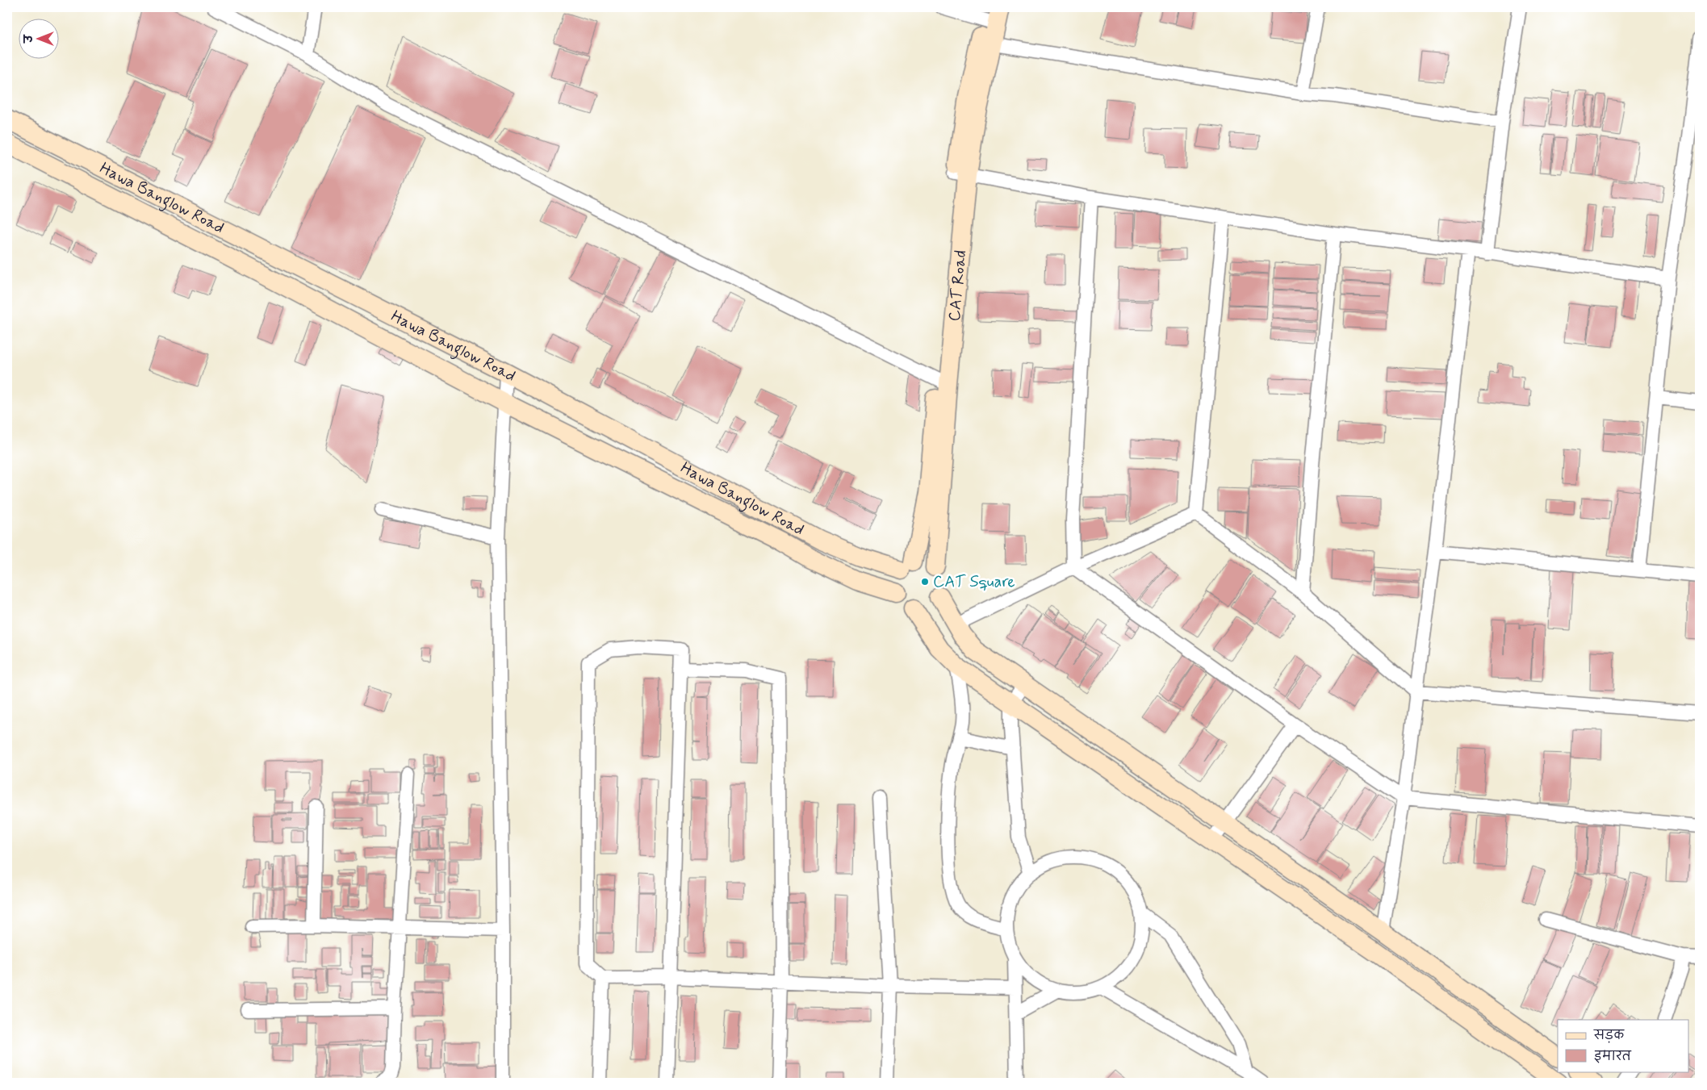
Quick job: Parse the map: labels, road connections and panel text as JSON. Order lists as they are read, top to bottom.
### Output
{
  "streets": {
    "street": ["Hawa Banglow Road", "CAT Road"]
  },
  "crossings": [
    ["Hawa Banglow Road", "CAT Road"]
  ],
  "places": ["CAT Square"],
  "legend": ["सड़क", "इमारत"],
  "north": "left"
}
